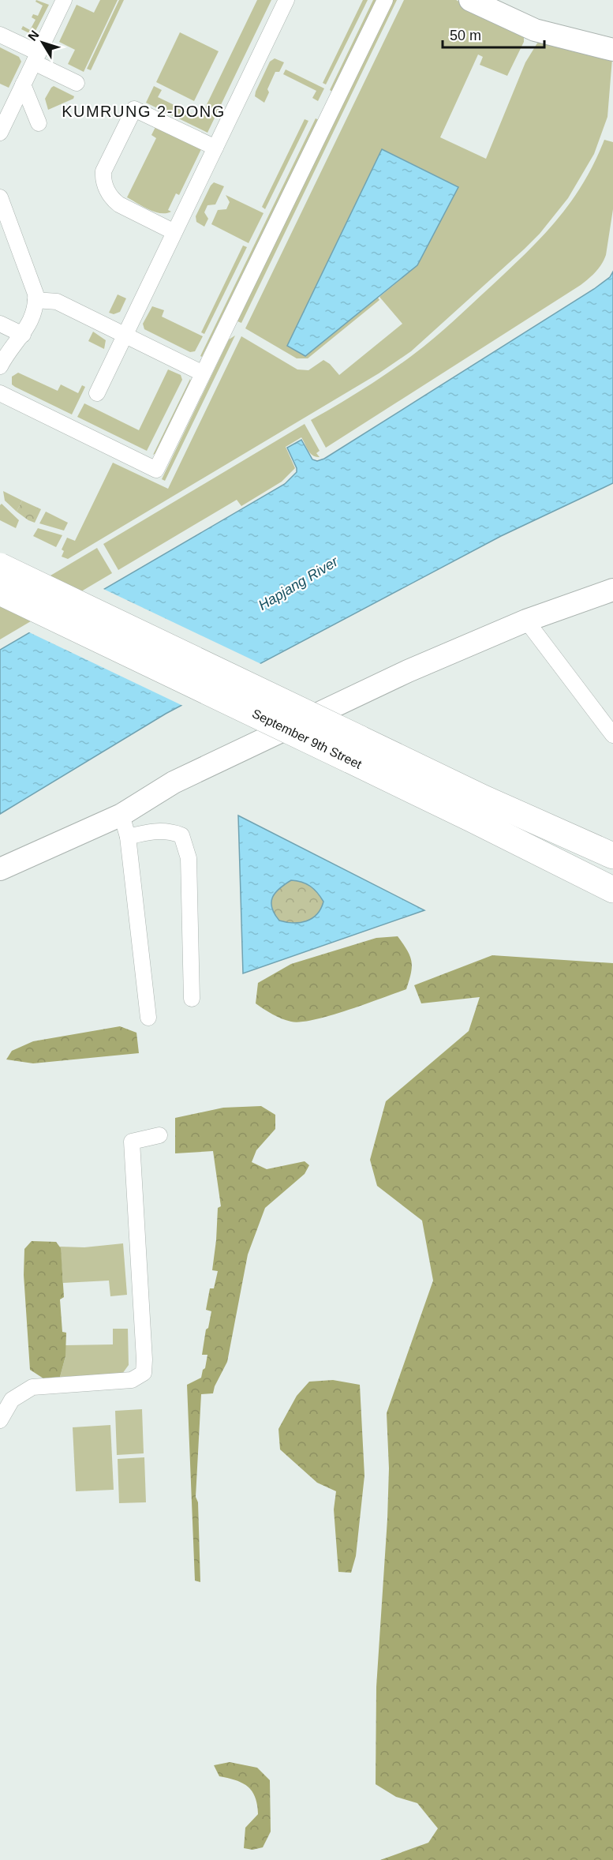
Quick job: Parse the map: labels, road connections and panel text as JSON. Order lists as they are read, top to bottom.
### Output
{
  "streets": {
    "highway": ["September 9th Street"]
  },
  "districts": ["KUMRUNG 2-DONG"],
  "water": ["Hapjang River"],
  "scale_bar": "50 m",
  "north": "top left"
}
